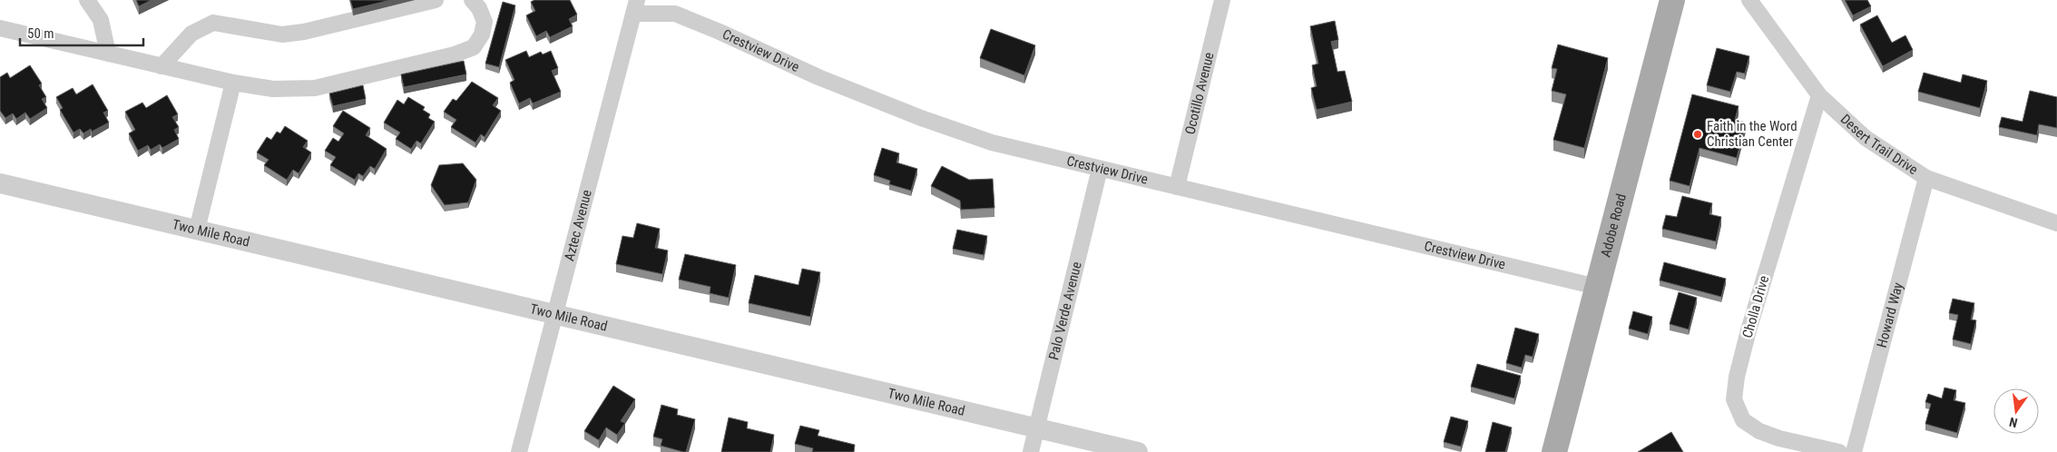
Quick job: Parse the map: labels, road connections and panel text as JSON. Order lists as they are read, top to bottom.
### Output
{
  "streets": {
    "main road": ["Adobe Road"],
    "street": [
      "Crestview Drive",
      "Ocotillo Avenue",
      "Desert Trail Drive",
      "Aztec Avenue",
      "Two Mile Road",
      "Cholla Drive",
      "Palo Verde Avenue",
      "Howard Way"
    ]
  },
  "crossings": [
    ["Crestview Drive", "Ocotillo Avenue"],
    ["Crestview Drive", "Aztec Avenue"],
    ["Crestview Drive", "Adobe Road"],
    ["Crestview Drive", "Palo Verde Avenue"],
    ["Desert Trail Drive", "Cholla Drive"],
    ["Desert Trail Drive", "Howard Way"],
    ["Aztec Avenue", "Two Mile Road"],
    ["Two Mile Road", "Palo Verde Avenue"]
  ],
  "places": ["Faith in the Word Christian Center"],
  "scale_bar": "50 m",
  "north": "bottom"
}
